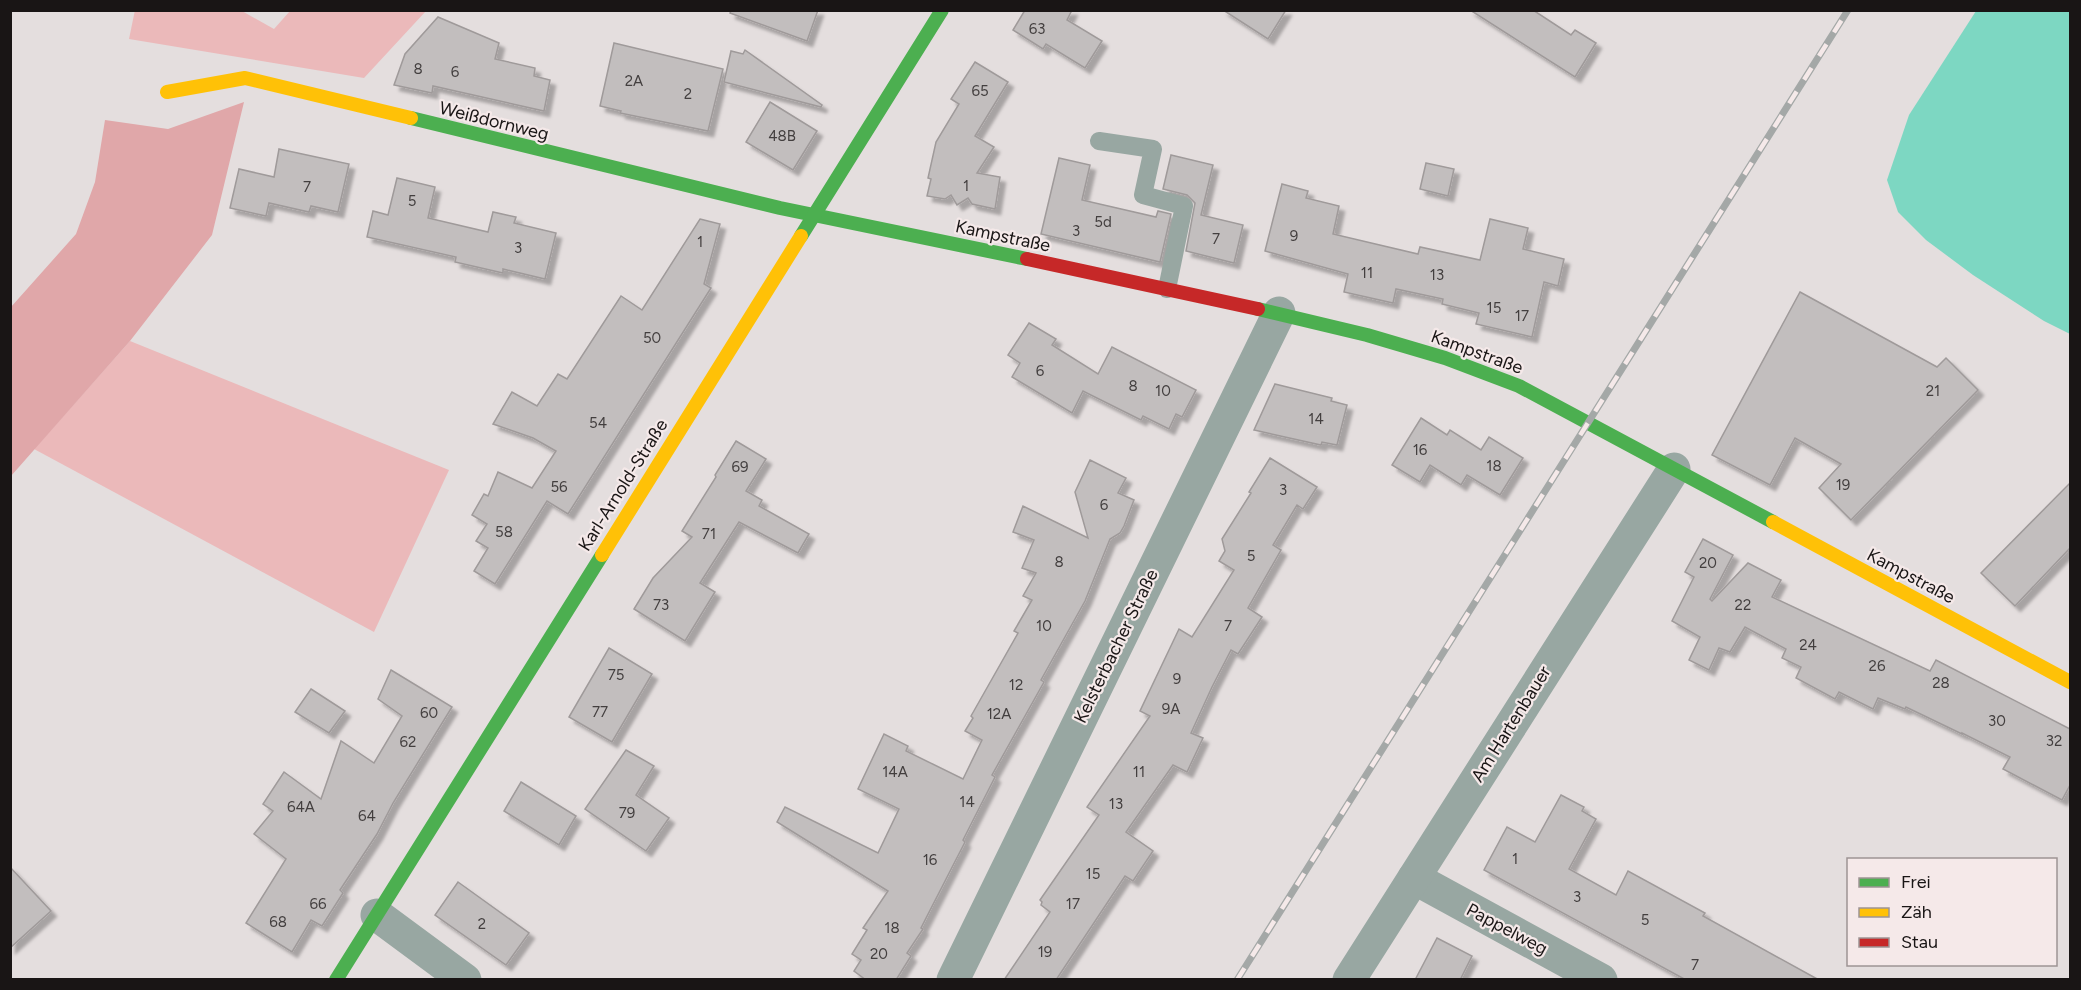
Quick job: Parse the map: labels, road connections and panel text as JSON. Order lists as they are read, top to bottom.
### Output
{
  "streets": {
    "street": [
      "Weißdornweg",
      "Kampstraße",
      "Karl-Arnold-Straße",
      "Kelsterbacher Straße",
      "Am Hartenbauer",
      "Pappelweg"
    ]
  },
  "crossings": [
    ["Weißdornweg", "Kampstraße"],
    ["Weißdornweg", "Karl-Arnold-Straße"],
    ["Kampstraße", "Karl-Arnold-Straße"],
    ["Kampstraße", "Kelsterbacher Straße"],
    ["Kampstraße", "Am Hartenbauer"],
    ["Am Hartenbauer", "Pappelweg"]
  ],
  "house_numbers": [
    "63",
    "8",
    "6",
    "2A",
    "65",
    "2",
    "48B",
    "1",
    "7",
    "5",
    "5d",
    "3",
    "9",
    "7",
    "1",
    "3",
    "11",
    "13",
    "15",
    "17",
    "50",
    "6",
    "8",
    "10",
    "21",
    "14",
    "54",
    "16",
    "18",
    "69",
    "19",
    "56",
    "3",
    "6",
    "58",
    "71",
    "5",
    "8",
    "20",
    "73",
    "22",
    "10",
    "7",
    "24",
    "26",
    "75",
    "9",
    "28",
    "12",
    "9A",
    "77",
    "60",
    "12A",
    "30",
    "32",
    "62",
    "14A",
    "11",
    "14",
    "13",
    "64A",
    "79",
    "64",
    "1",
    "16",
    "15",
    "3",
    "66",
    "17",
    "5",
    "68",
    "2",
    "18",
    "19",
    "20",
    "7"
  ],
  "legend": ["Frei", "Zäh", "Stau"]
}
